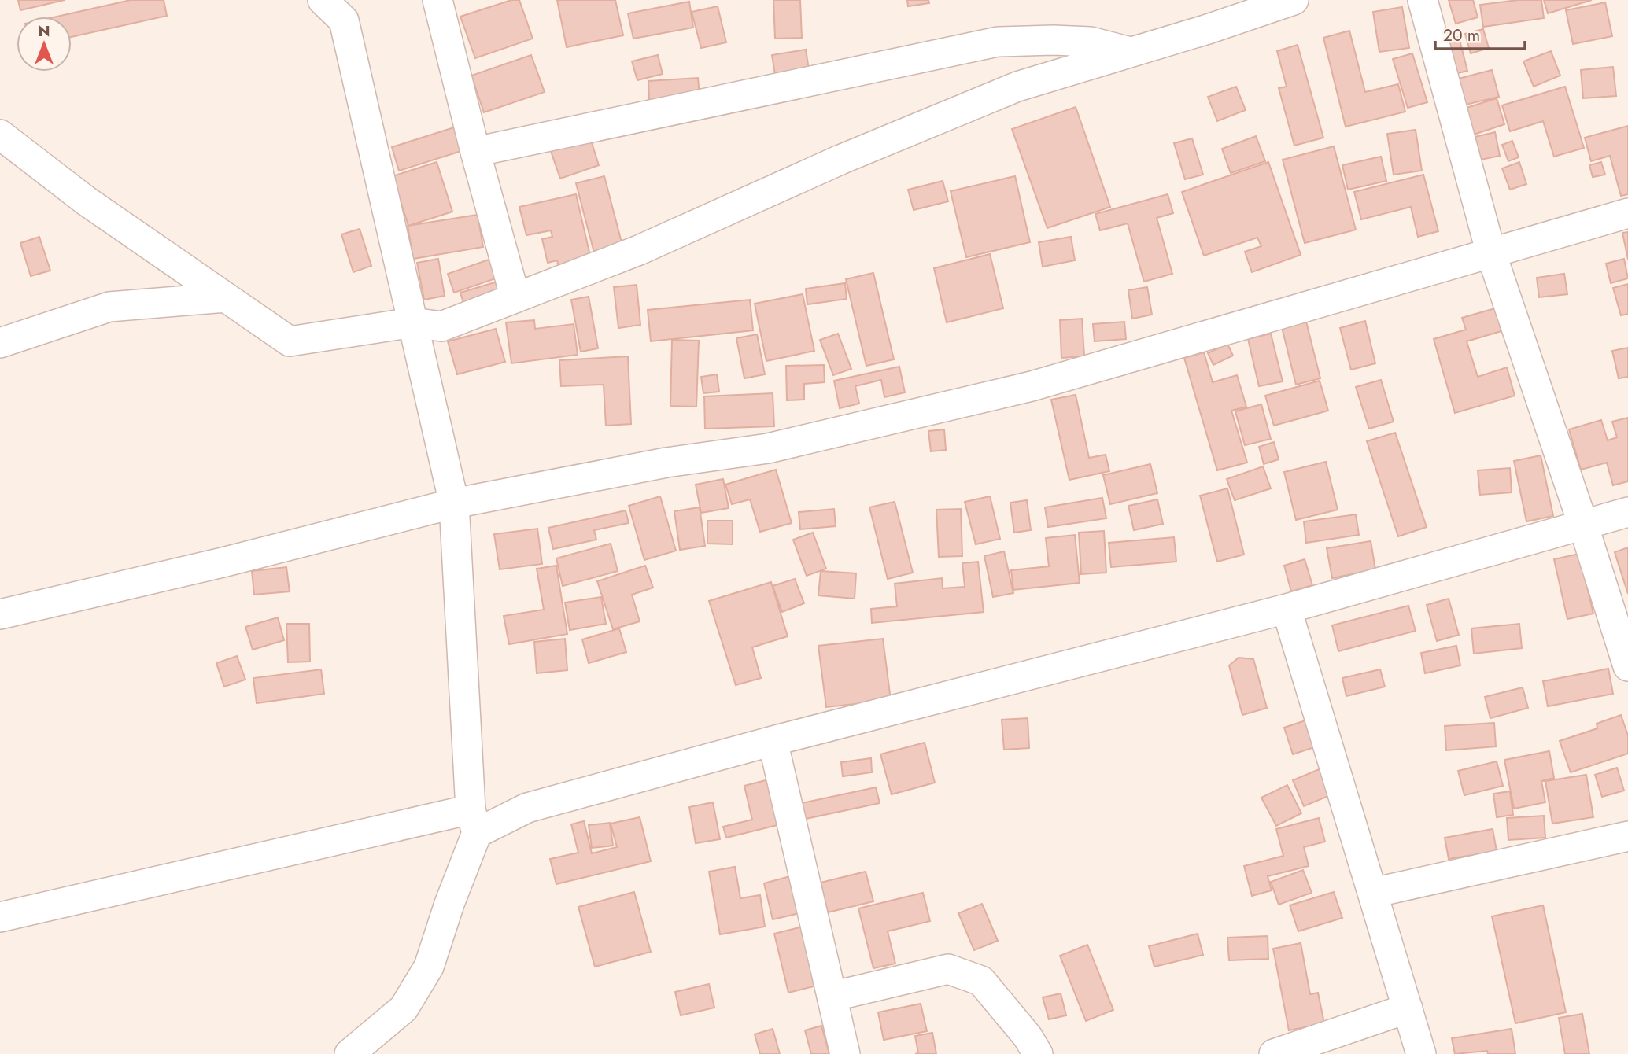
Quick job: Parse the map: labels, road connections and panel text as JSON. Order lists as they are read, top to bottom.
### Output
{
  "scale_bar": "20 m",
  "north": "top"
}
